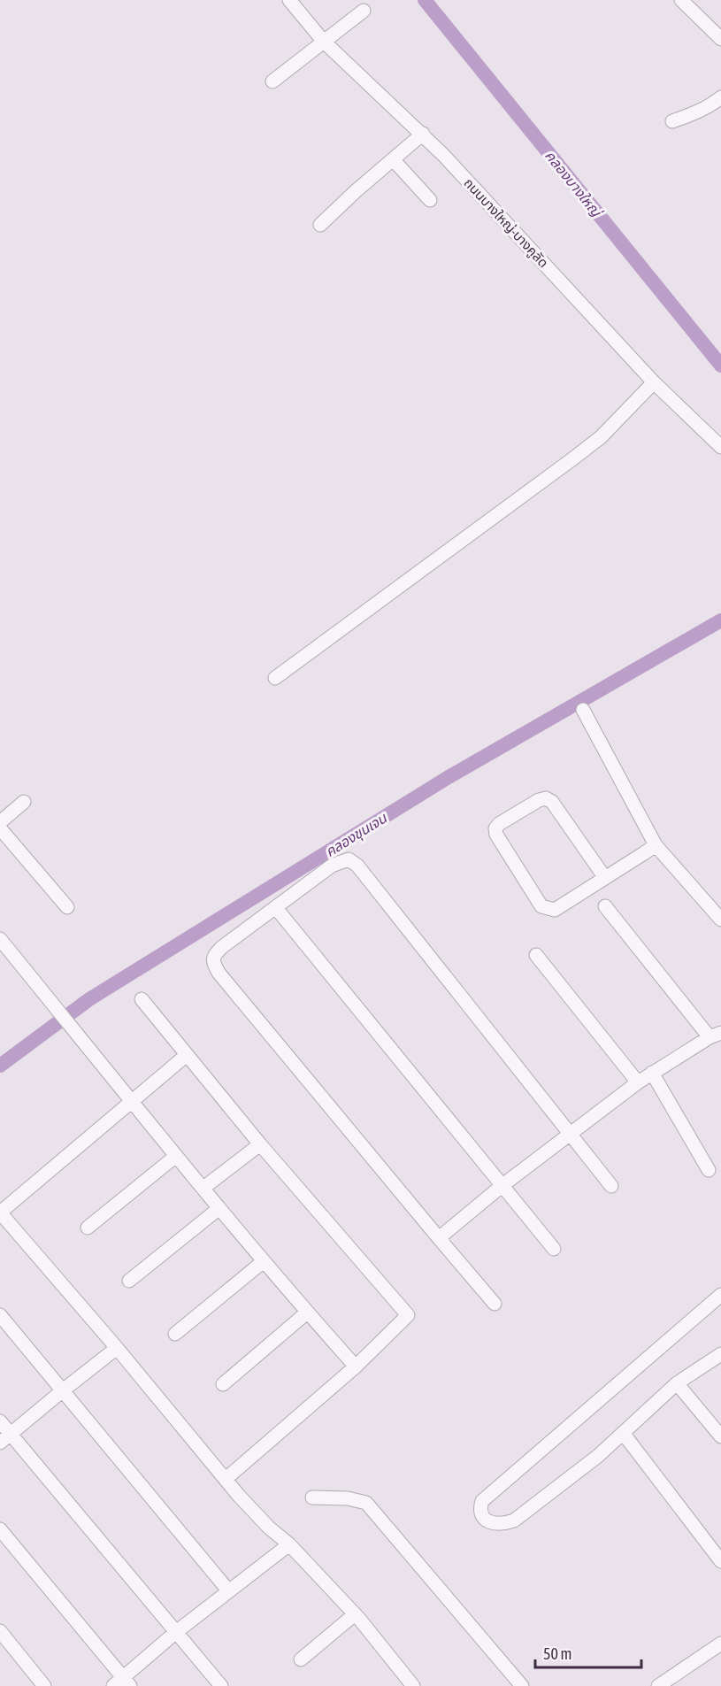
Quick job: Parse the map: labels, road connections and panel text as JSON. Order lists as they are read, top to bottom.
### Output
{
  "streets": {
    "street": ["ถนนบางใหญ่-บางคูลัด"]
  },
  "water": ["คลองบางใหญ่", "คลองขุนเจน"],
  "scale_bar": "50 m"
}
